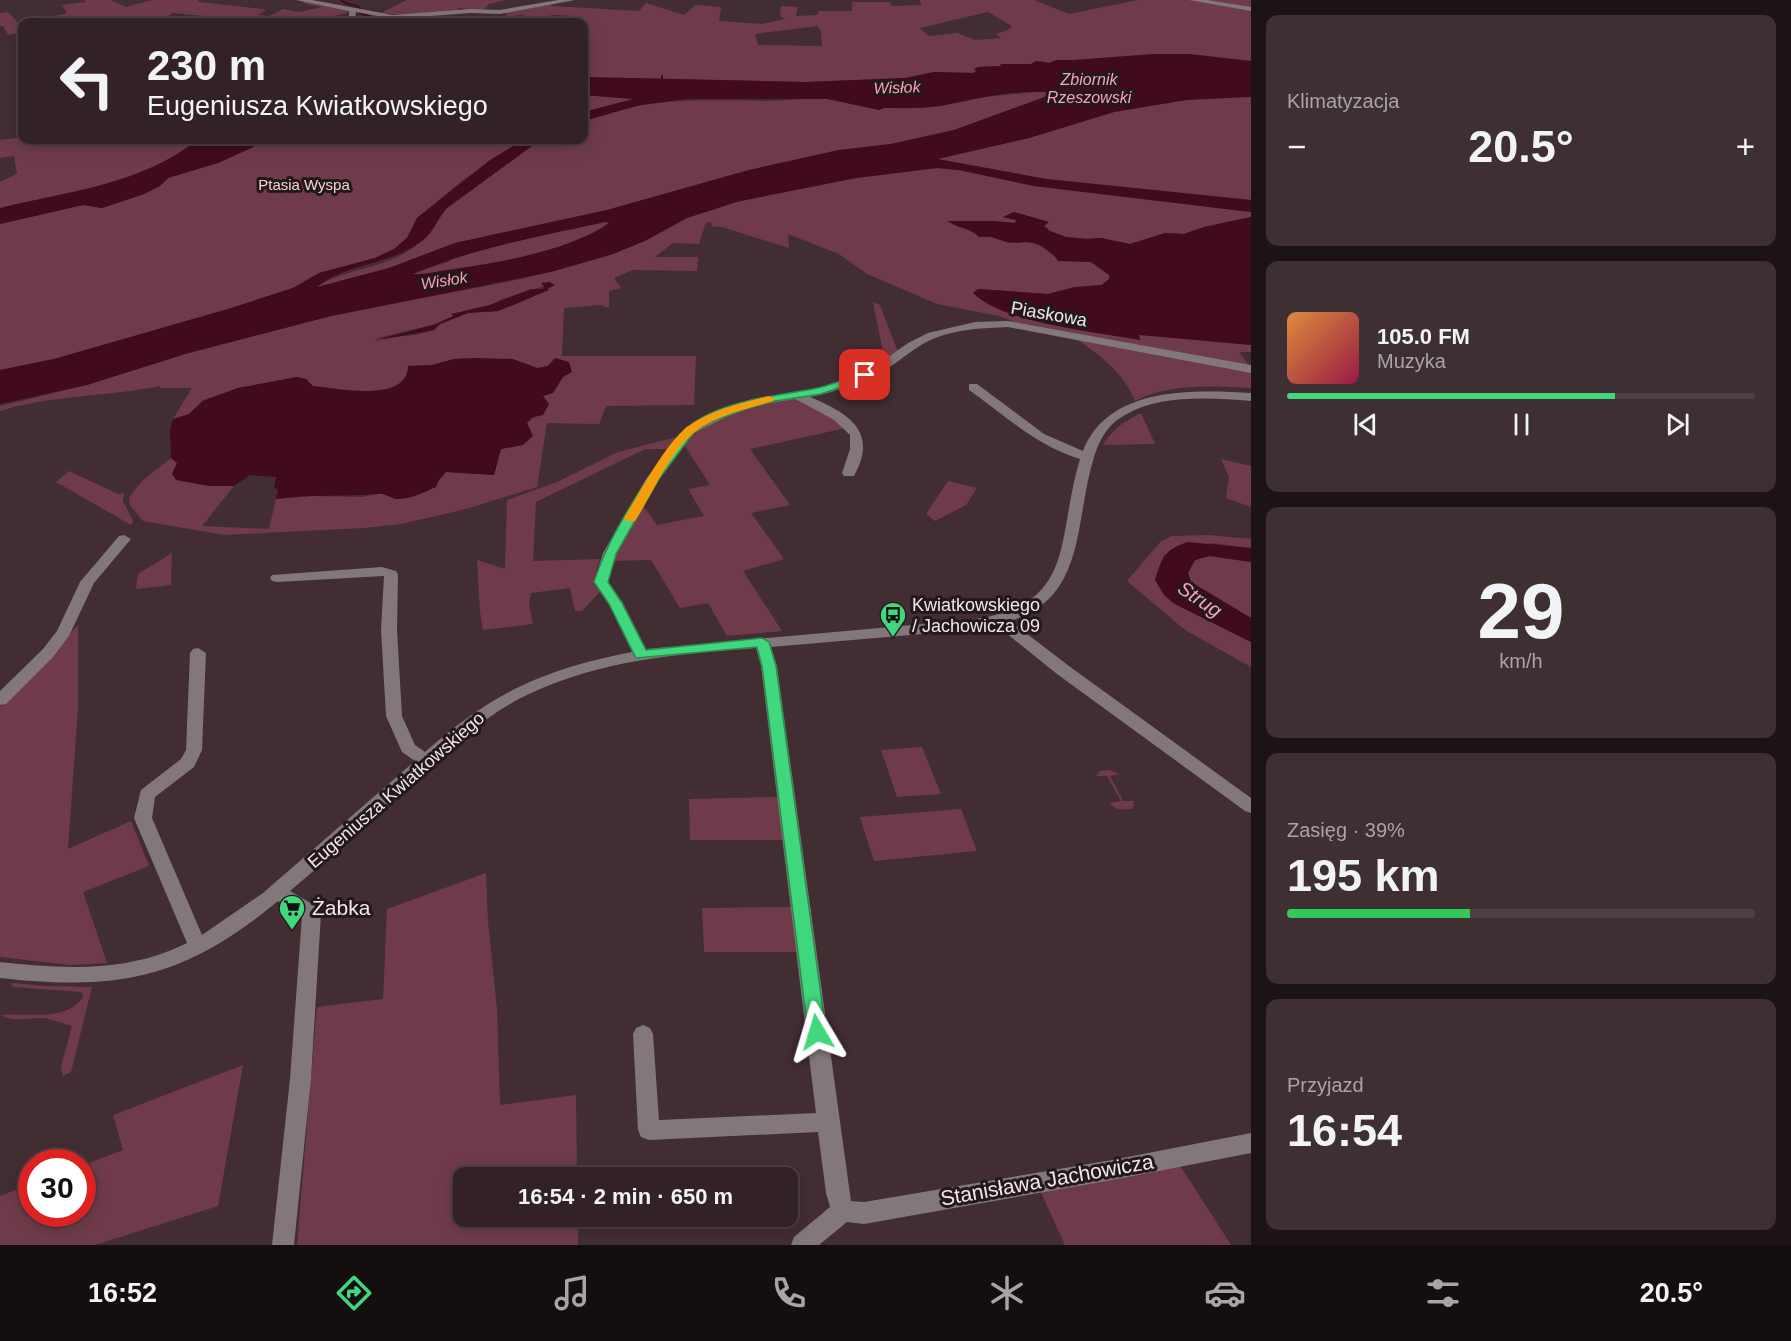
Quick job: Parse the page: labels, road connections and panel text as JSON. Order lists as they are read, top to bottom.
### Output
{
  "streets": {
    "street": ["Piaskowa", "Eugeniusza Kwiatkowskiego", "Stanisława Jachowicza"]
  },
  "crossings": [
    ["Piaskowa", "Eugeniusza Kwiatkowskiego"]
  ],
  "water": ["Zbiornik Rzeszowski", "Wisłok", "Strug"],
  "parks": ["Ptasia Wyspa"],
  "places": {
    "bus stop": ["Kwiatkowskiego / Jachowicza 09"],
    "supermarket": ["Żabka"]
  },
  "page": {
    "tile": [
      "Klimatyzacja",
      ["29", "km/h"],
      ["Zasięg · 39%", "195 km"],
      ["Przyjazd", "16:54"]
    ],
    "turn": ["230 m", "Eugeniusza Kwiatkowskiego"],
    "heat": ["−", "20.5°", "+"],
    "song": ["105.0 FM", "Muzyka"],
    "limit": "30",
    "trip": "16:54 · 2 min · 650 m",
    "tabs": ["16:52", "20.5°"]
  }
}
